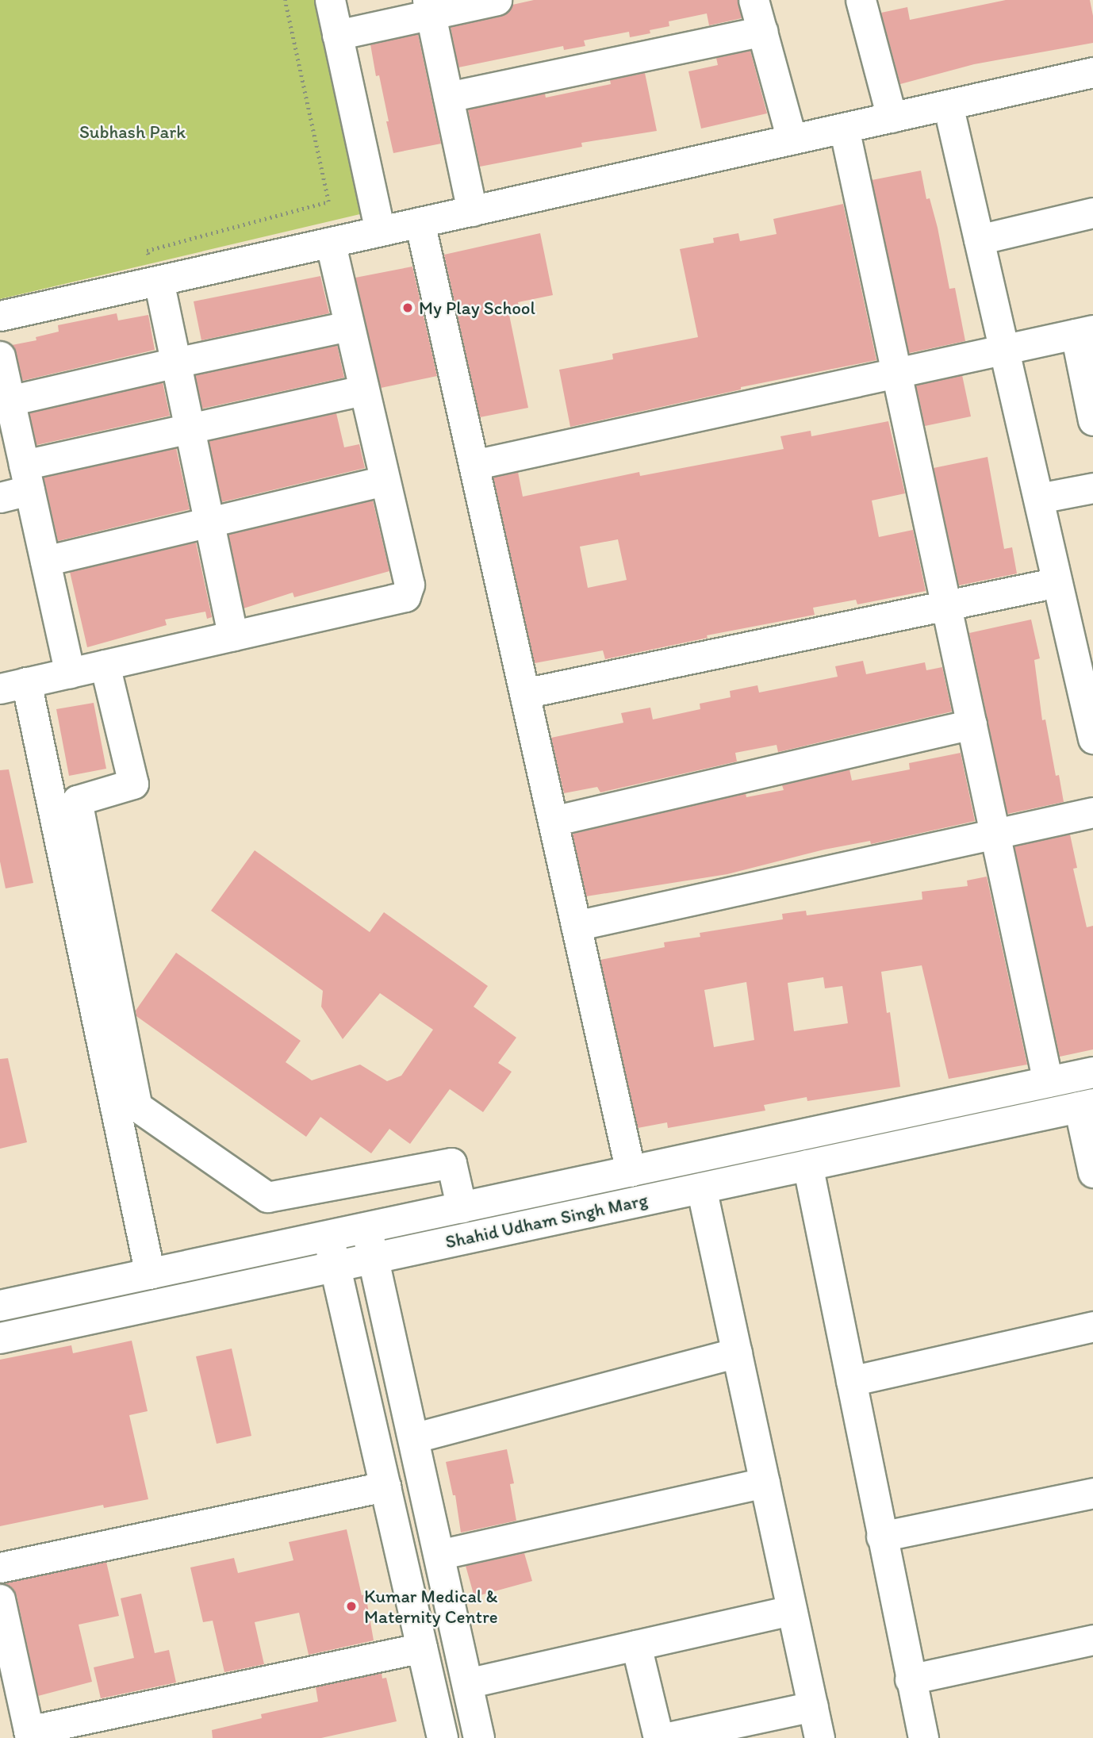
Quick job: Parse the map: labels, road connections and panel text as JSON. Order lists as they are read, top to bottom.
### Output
{
  "streets": {
    "street": ["Shahid Udham Singh Marg"]
  },
  "parks": ["Subhash Park"],
  "places": ["My Play School", "Kumar Medical & Maternity Centre"]
}
